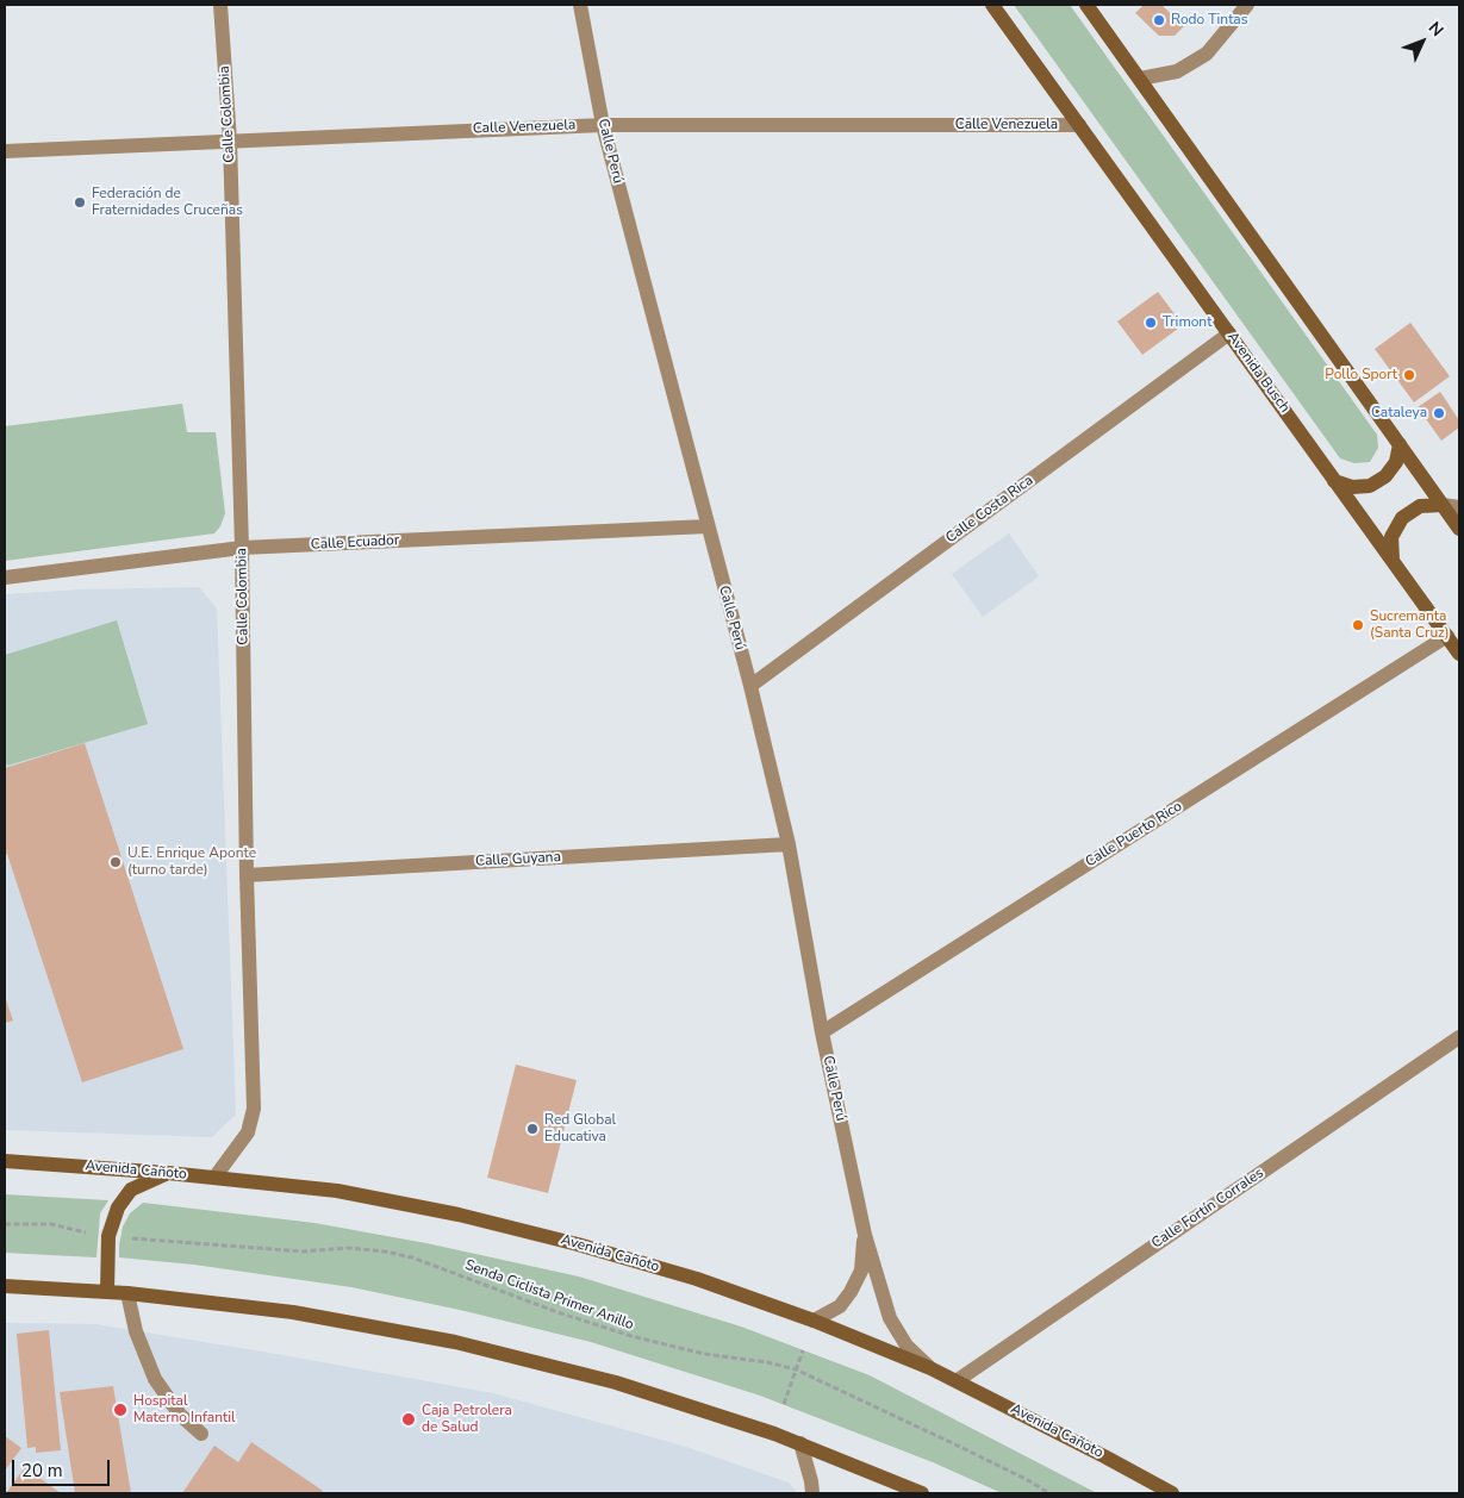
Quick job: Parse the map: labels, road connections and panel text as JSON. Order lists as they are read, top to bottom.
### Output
{
  "streets": {
    "main road": ["Avenida Busch", "Avenida Cañoto"],
    "street": [
      "Calle Colombia",
      "Calle Venezuela",
      "Calle Perú",
      "Calle Costa Rica",
      "Calle Ecuador",
      "Calle Puerto Rico",
      "Calle Guyana",
      "Calle Fortín Corrales"
    ],
    "path": ["Senda Ciclista Primer Anillo"]
  },
  "crossings": [
    ["Calle Colombia", "Calle Venezuela"],
    ["Calle Colombia", "Calle Ecuador"],
    ["Calle Colombia", "Calle Guyana"],
    ["Calle Colombia", "Avenida Cañoto"],
    ["Calle Venezuela", "Calle Perú"],
    ["Calle Venezuela", "Avenida Busch"],
    ["Calle Perú", "Calle Costa Rica"],
    ["Calle Perú", "Calle Ecuador"],
    ["Calle Perú", "Calle Puerto Rico"],
    ["Calle Perú", "Calle Guyana"],
    ["Calle Perú", "Avenida Cañoto"],
    ["Avenida Busch", "Calle Costa Rica"],
    ["Avenida Busch", "Calle Puerto Rico"],
    ["Avenida Cañoto", "Calle Fortín Corrales"]
  ],
  "places": [
    "Rodo Tintas",
    "Federación de Fraternidades Cruceñas",
    "Trimont",
    "Pollo Sport",
    "Cataleya",
    "Sucremanta (Santa Cruz)",
    "U.E. Enrique Aponte (turno tarde)",
    "Red Global Educativa",
    "Hospital Materno Infantil",
    "Caja Petrolera de Salud"
  ],
  "scale_bar": "20 m",
  "north": "top right"
}
